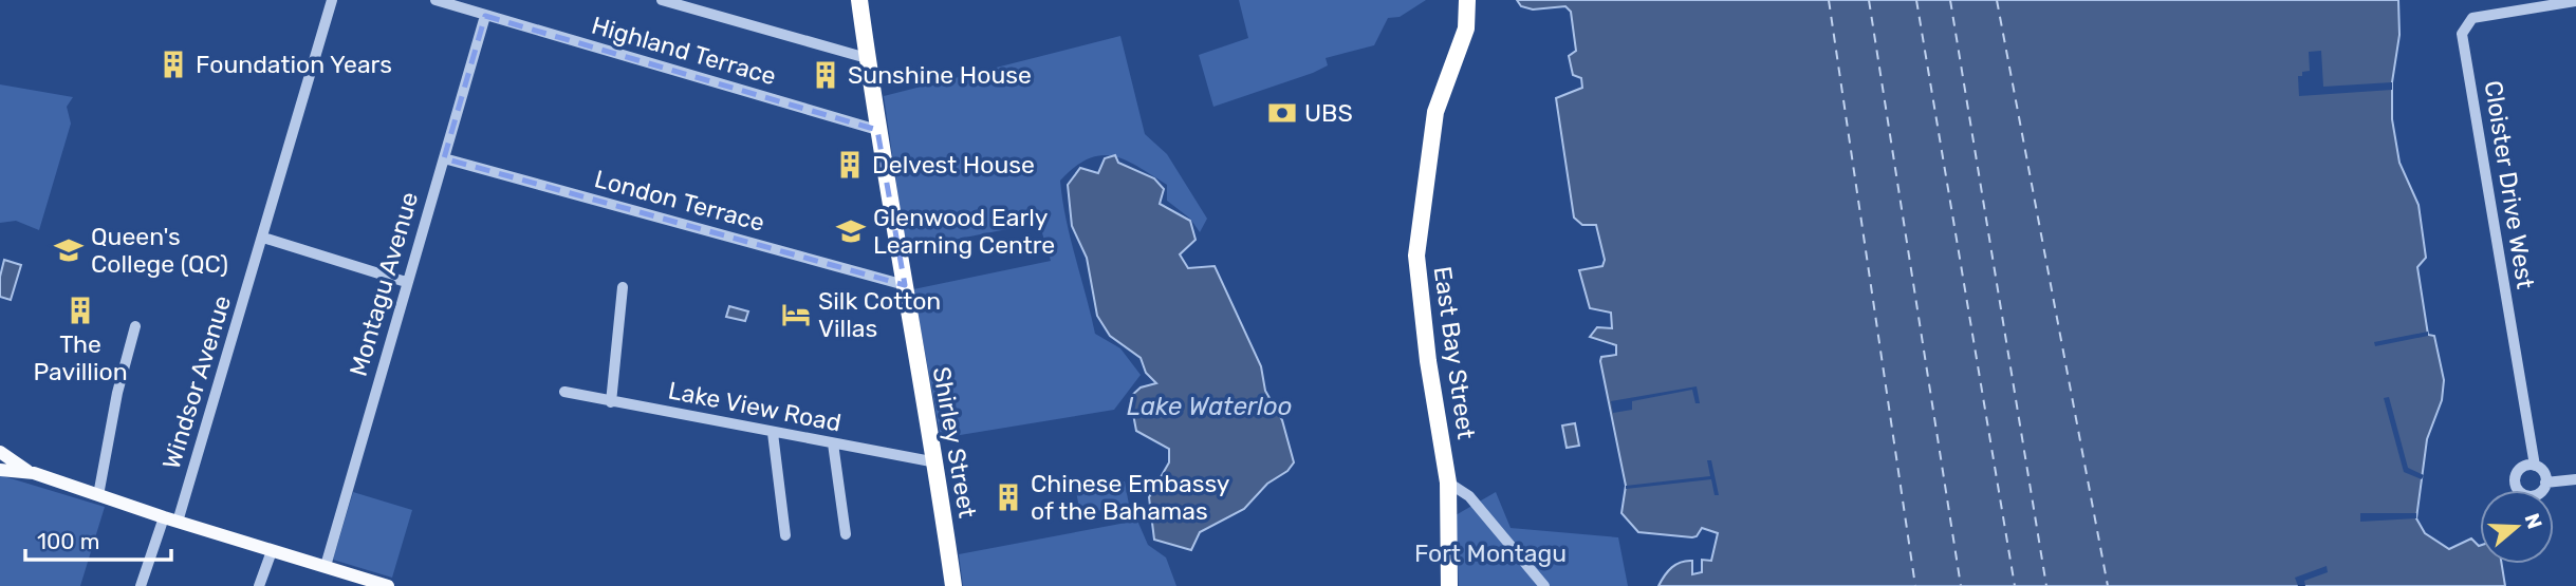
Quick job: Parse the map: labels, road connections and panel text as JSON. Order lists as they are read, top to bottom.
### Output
{
  "streets": {
    "highway": ["East Bay Street", "Shirley Street"],
    "street": [
      "Highland Terrace",
      "Cloister Drive West",
      "London Terrace",
      "Montagu Avenue",
      "Windsor Avenue",
      "Lake View Road"
    ]
  },
  "crossings": [
    ["Highland Terrace", "Montagu Avenue"],
    ["Highland Terrace", "Shirley Street"],
    ["London Terrace", "Montagu Avenue"],
    ["London Terrace", "Shirley Street"],
    ["Lake View Road", "Shirley Street"]
  ],
  "water": ["Lake Waterloo"],
  "parks": ["Fort Montagu"],
  "places": {
    "building": [
      "Foundation Years",
      "Sunshine House",
      "Delvest House",
      "The Pavillion",
      "Chinese Embassy of the Bahamas"
    ],
    "bank": ["UBS"],
    "school or university": ["Glenwood Early Learning Centre", "Queen's College (QC)"],
    "hotel": ["Silk Cotton Villas"]
  },
  "scale_bar": "100 m",
  "north": "right"
}
